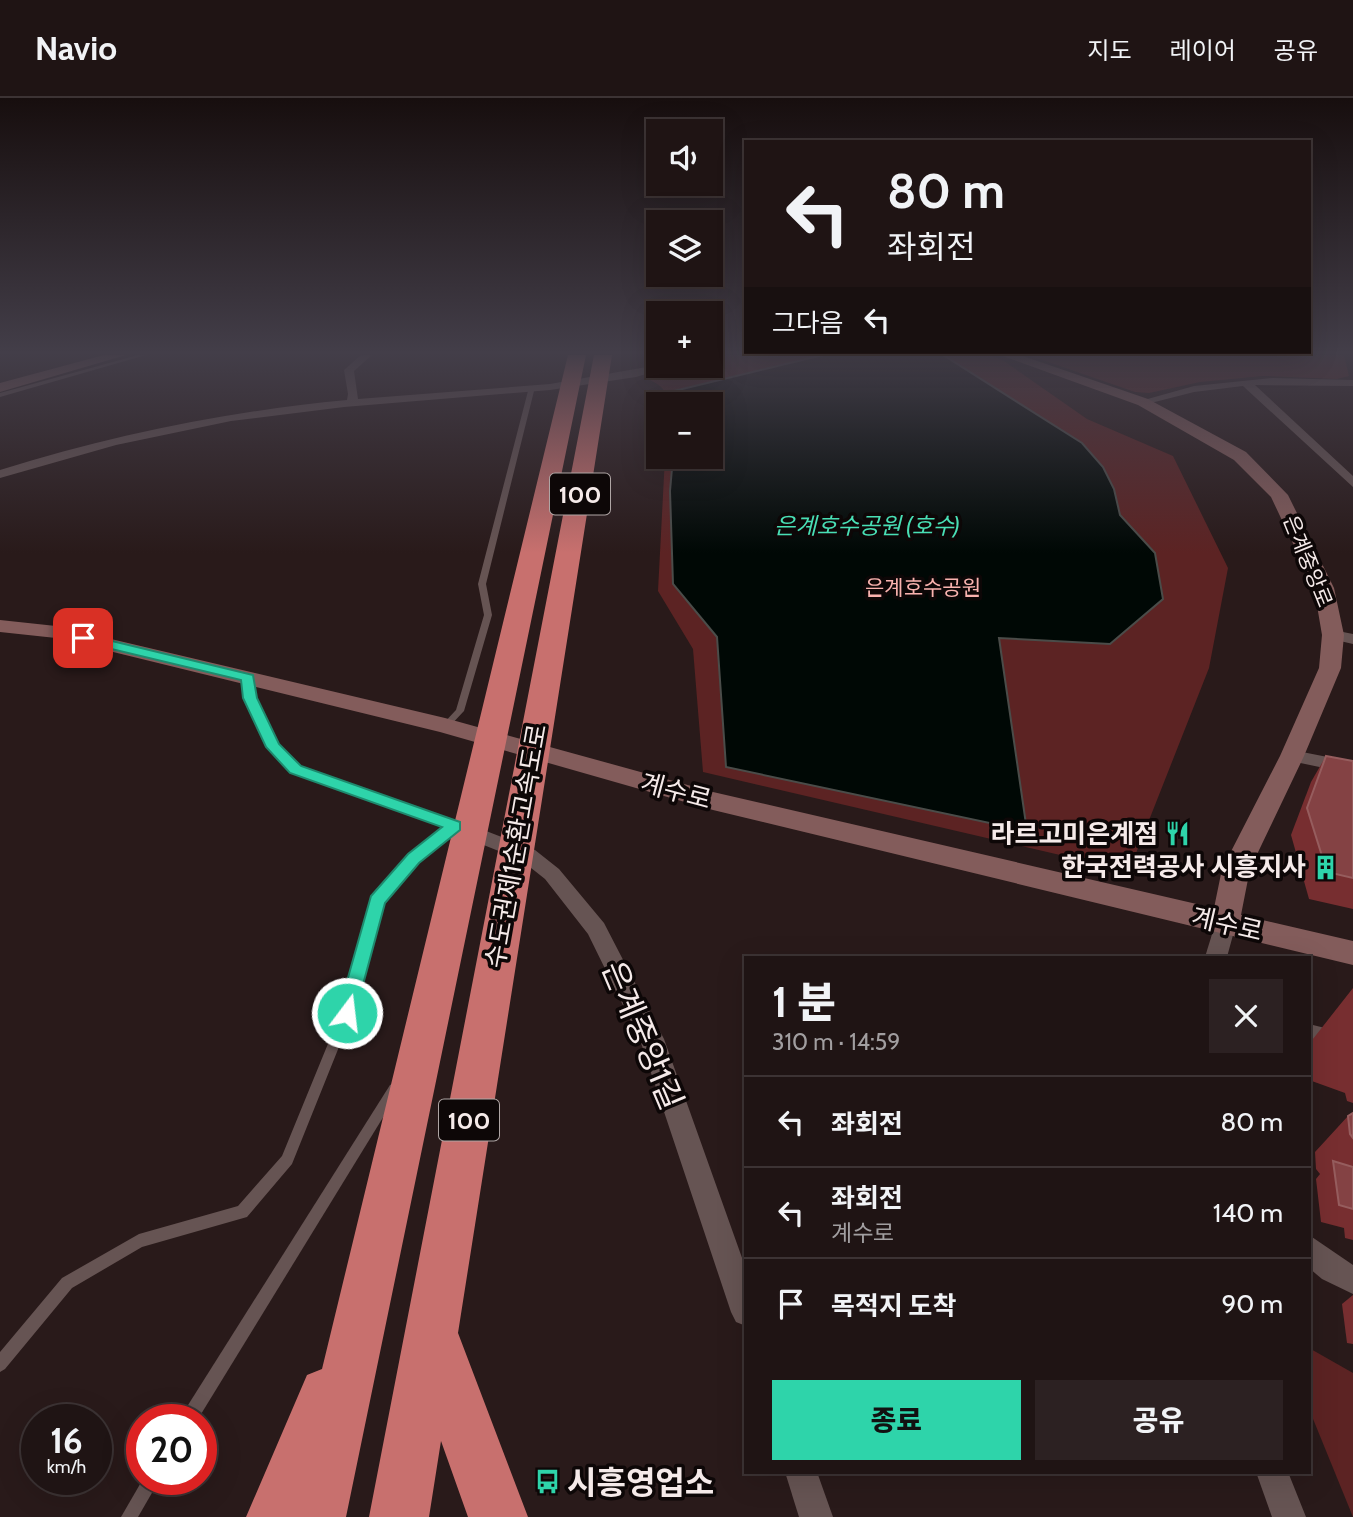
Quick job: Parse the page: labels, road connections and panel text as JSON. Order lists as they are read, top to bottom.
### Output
{
  "streets": {
    "highway": ["100", "수도권제1순환고속도로"],
    "street": ["은계중앙로", "계수로", "은계중앙1길"]
  },
  "crossings": [
    ["은계중앙로", "계수로"]
  ],
  "water": ["은계호수공원 (호수)"],
  "parks": ["은계호수공원"],
  "places": {
    "restaurant": ["라르고미은계점"],
    "building": ["한국전력공사 시흥지사"],
    "bus stop": ["시흥영업소"]
  },
  "page": {
    "header": "Navio",
    "nav": ["지도", "레이어", "공유"],
    "map_buttons": ["+", "−"],
    "turn": ["80 m", "좌회전"],
    "then": "그다음",
    "heading": ["1 분", "310 m · 14:59"],
    "list": [
      {
        "name": "좌회전",
        "value": "80 m"
      },
      {
        "name": "좌회전",
        "note": "계수로",
        "value": "140 m"
      },
      {
        "name": "목적지 도착",
        "value": "90 m"
      }
    ],
    "buttons": ["종료", "공유"],
    "speed": "16 km/h",
    "limit": "20"
  }
}
